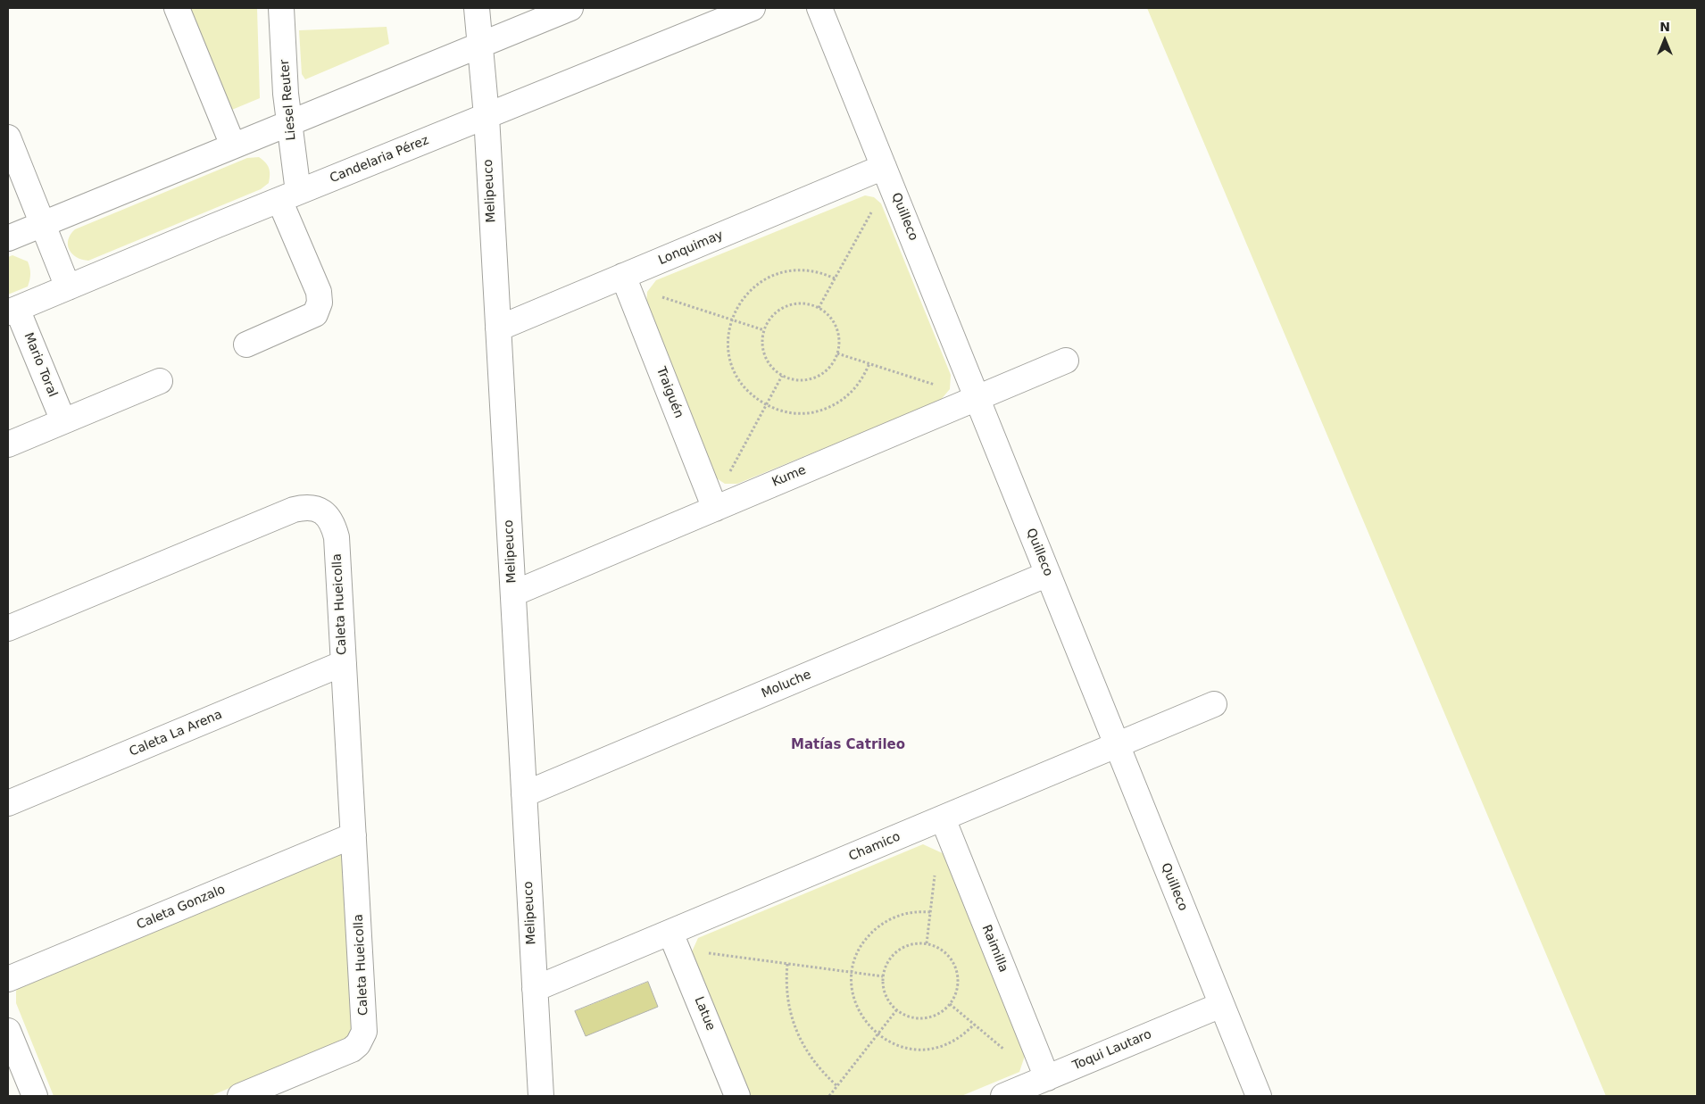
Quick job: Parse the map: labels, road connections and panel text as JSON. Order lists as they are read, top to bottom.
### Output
{
  "streets": {
    "street": [
      "Liesel Reuter",
      "Candelaria Pérez",
      "Melipeuco",
      "Quilleco",
      "Lonquimay",
      "Mario Toral",
      "Traiguén",
      "Kume",
      "Caleta Hueicolla",
      "Moluche",
      "Caleta La Arena",
      "Chamico",
      "Caleta Gonzalo",
      "Raimilla",
      "Latue",
      "Toqui Lautaro"
    ]
  },
  "crossings": [
    ["Liesel Reuter", "Candelaria Pérez"],
    ["Candelaria Pérez", "Melipeuco"],
    ["Candelaria Pérez", "Mario Toral"],
    ["Melipeuco", "Lonquimay"],
    ["Melipeuco", "Kume"],
    ["Melipeuco", "Moluche"],
    ["Melipeuco", "Chamico"],
    ["Quilleco", "Lonquimay"],
    ["Quilleco", "Kume"],
    ["Quilleco", "Moluche"],
    ["Quilleco", "Chamico"],
    ["Quilleco", "Toqui Lautaro"],
    ["Lonquimay", "Traiguén"],
    ["Traiguén", "Kume"],
    ["Caleta Hueicolla", "Caleta La Arena"],
    ["Caleta Hueicolla", "Caleta Gonzalo"],
    ["Chamico", "Raimilla"],
    ["Chamico", "Latue"],
    ["Raimilla", "Toqui Lautaro"]
  ],
  "districts": ["Matías Catrileo"],
  "north": "top"
}
